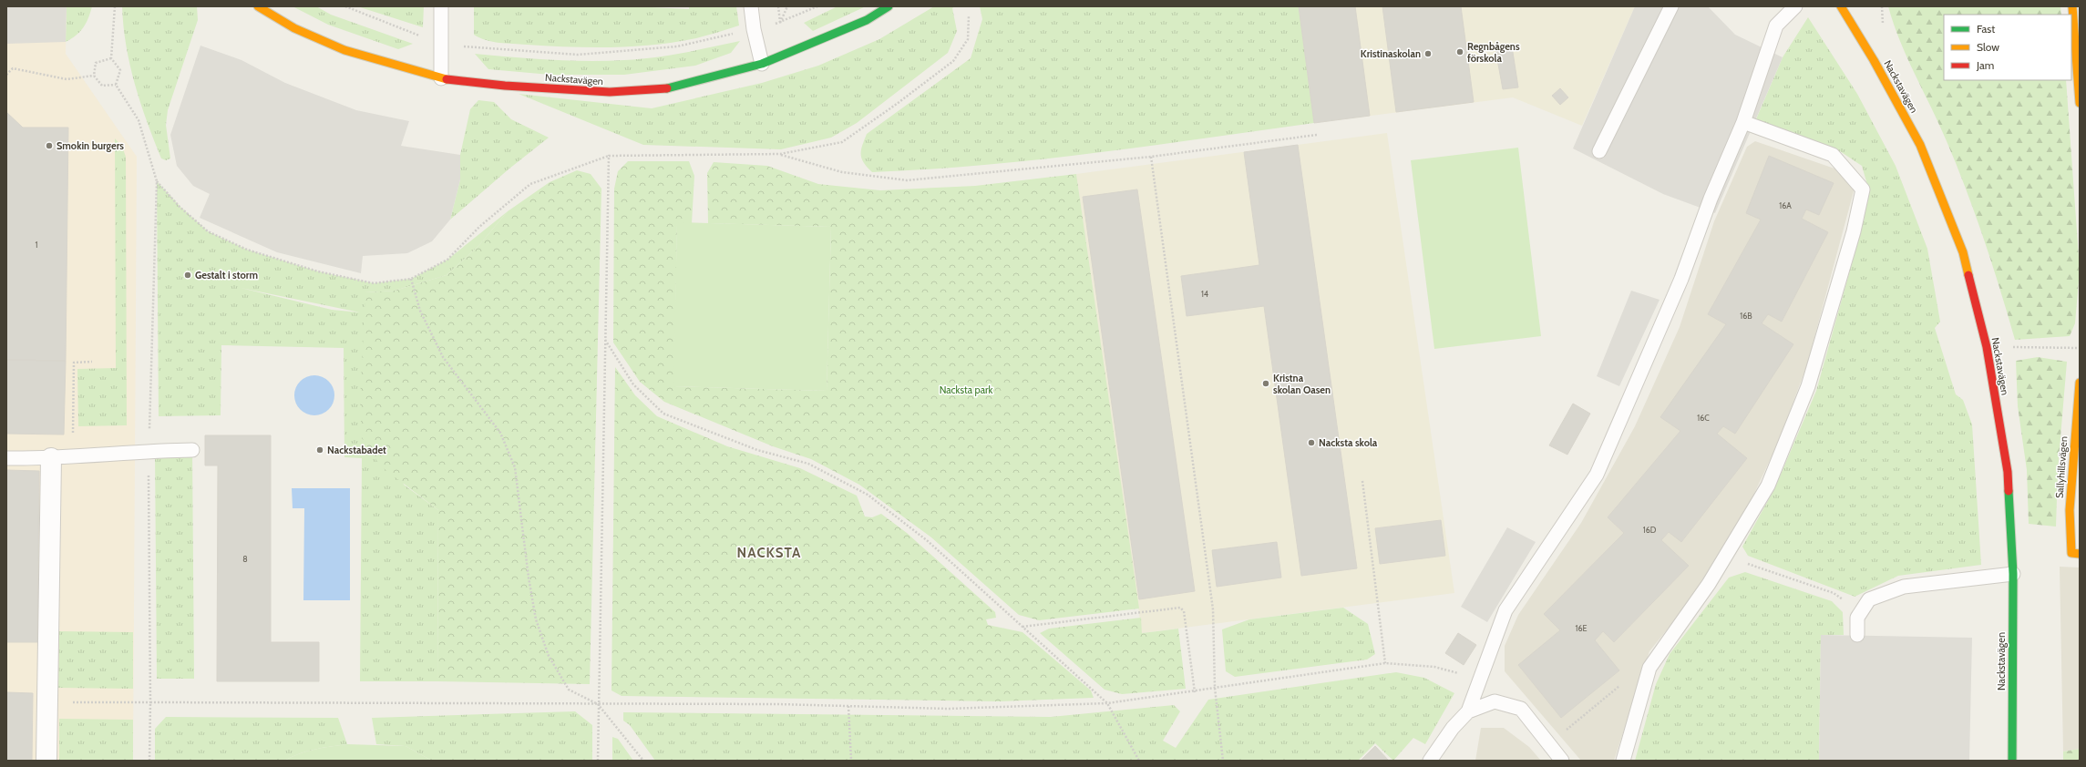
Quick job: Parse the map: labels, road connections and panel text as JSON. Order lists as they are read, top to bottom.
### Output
{
  "streets": {
    "street": ["Nackstavägen", "Sallyhillsvägen"]
  },
  "districts": ["NACKSTA"],
  "parks": ["Nacksta park"],
  "places": [
    "Regnbågens förskola",
    "Kristinaskolan",
    "Smokin burgers",
    "Gestalt i storm",
    "Kristna skolan Oasen",
    "Nacksta skola",
    "Nackstabadet"
  ],
  "house_numbers": [
    "16A",
    "1",
    "14",
    "16B",
    "16C",
    "16D",
    "8",
    "16E"
  ],
  "legend": ["Fast", "Slow", "Jam"]
}
